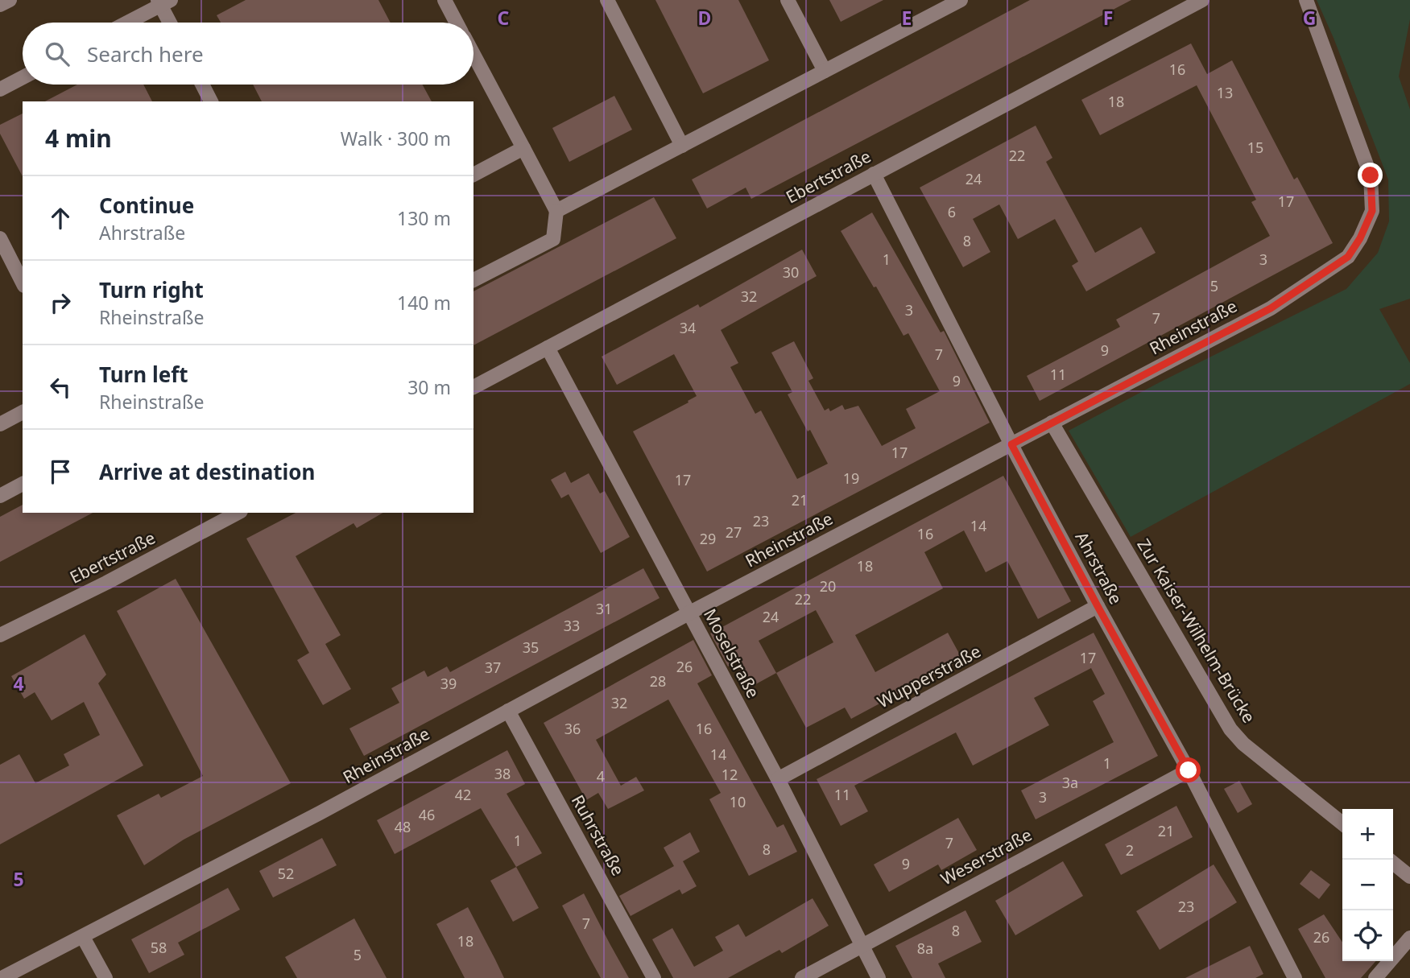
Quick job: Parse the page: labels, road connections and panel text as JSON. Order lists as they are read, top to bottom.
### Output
{
  "streets": {
    "street": [
      "Ebertstraße",
      "Rheinstraße",
      "Ahrstraße",
      "Zur Kaiser-Wilhelm-Brücke",
      "Moselstraße",
      "Wupperstraße",
      "Ruhrstraße",
      "Weserstraße"
    ]
  },
  "crossings": [
    ["Ebertstraße", "Ahrstraße"],
    ["Ebertstraße", "Moselstraße"],
    ["Rheinstraße", "Ahrstraße"],
    ["Rheinstraße", "Zur Kaiser-Wilhelm-Brücke"],
    ["Rheinstraße", "Moselstraße"],
    ["Rheinstraße", "Ruhrstraße"],
    ["Ahrstraße", "Wupperstraße"],
    ["Ahrstraße", "Weserstraße"],
    ["Moselstraße", "Wupperstraße"],
    ["Moselstraße", "Weserstraße"]
  ],
  "house_numbers": [
    "16",
    "13",
    "18",
    "15",
    "22",
    "24",
    "17",
    "6",
    "8",
    "1",
    "3",
    "30",
    "5",
    "32",
    "3",
    "7",
    "34",
    "9",
    "7",
    "11",
    "9",
    "17",
    "19",
    "17",
    "21",
    "23",
    "14",
    "27",
    "16",
    "29",
    "18",
    "20",
    "22",
    "31",
    "24",
    "33",
    "35",
    "17",
    "26",
    "37",
    "28",
    "39",
    "32",
    "36",
    "16",
    "14",
    "1",
    "38",
    "12",
    "4",
    "3a",
    "42",
    "11",
    "3",
    "10",
    "46",
    "48",
    "21",
    "1",
    "7",
    "8",
    "2",
    "9",
    "52",
    "23",
    "7",
    "8",
    "26",
    "18",
    "58",
    "8a",
    "5"
  ],
  "page": {
    "search": "Search here",
    "heading": ["4 min", "Walk · 300 m"],
    "list": [
      ["Continue", "Ahrstraße", "130 m"],
      ["Turn right", "Rheinstraße", "140 m"],
      ["Turn left", "Rheinstraße", "30 m"],
      "Arrive at destination"
    ],
    "map_buttons": ["+", "−"]
  },
  "grid": {
    "columns": [
      "C",
      "D",
      "E",
      "F",
      "G"
    ],
    "rows": ["4", "5"]
  }
}
